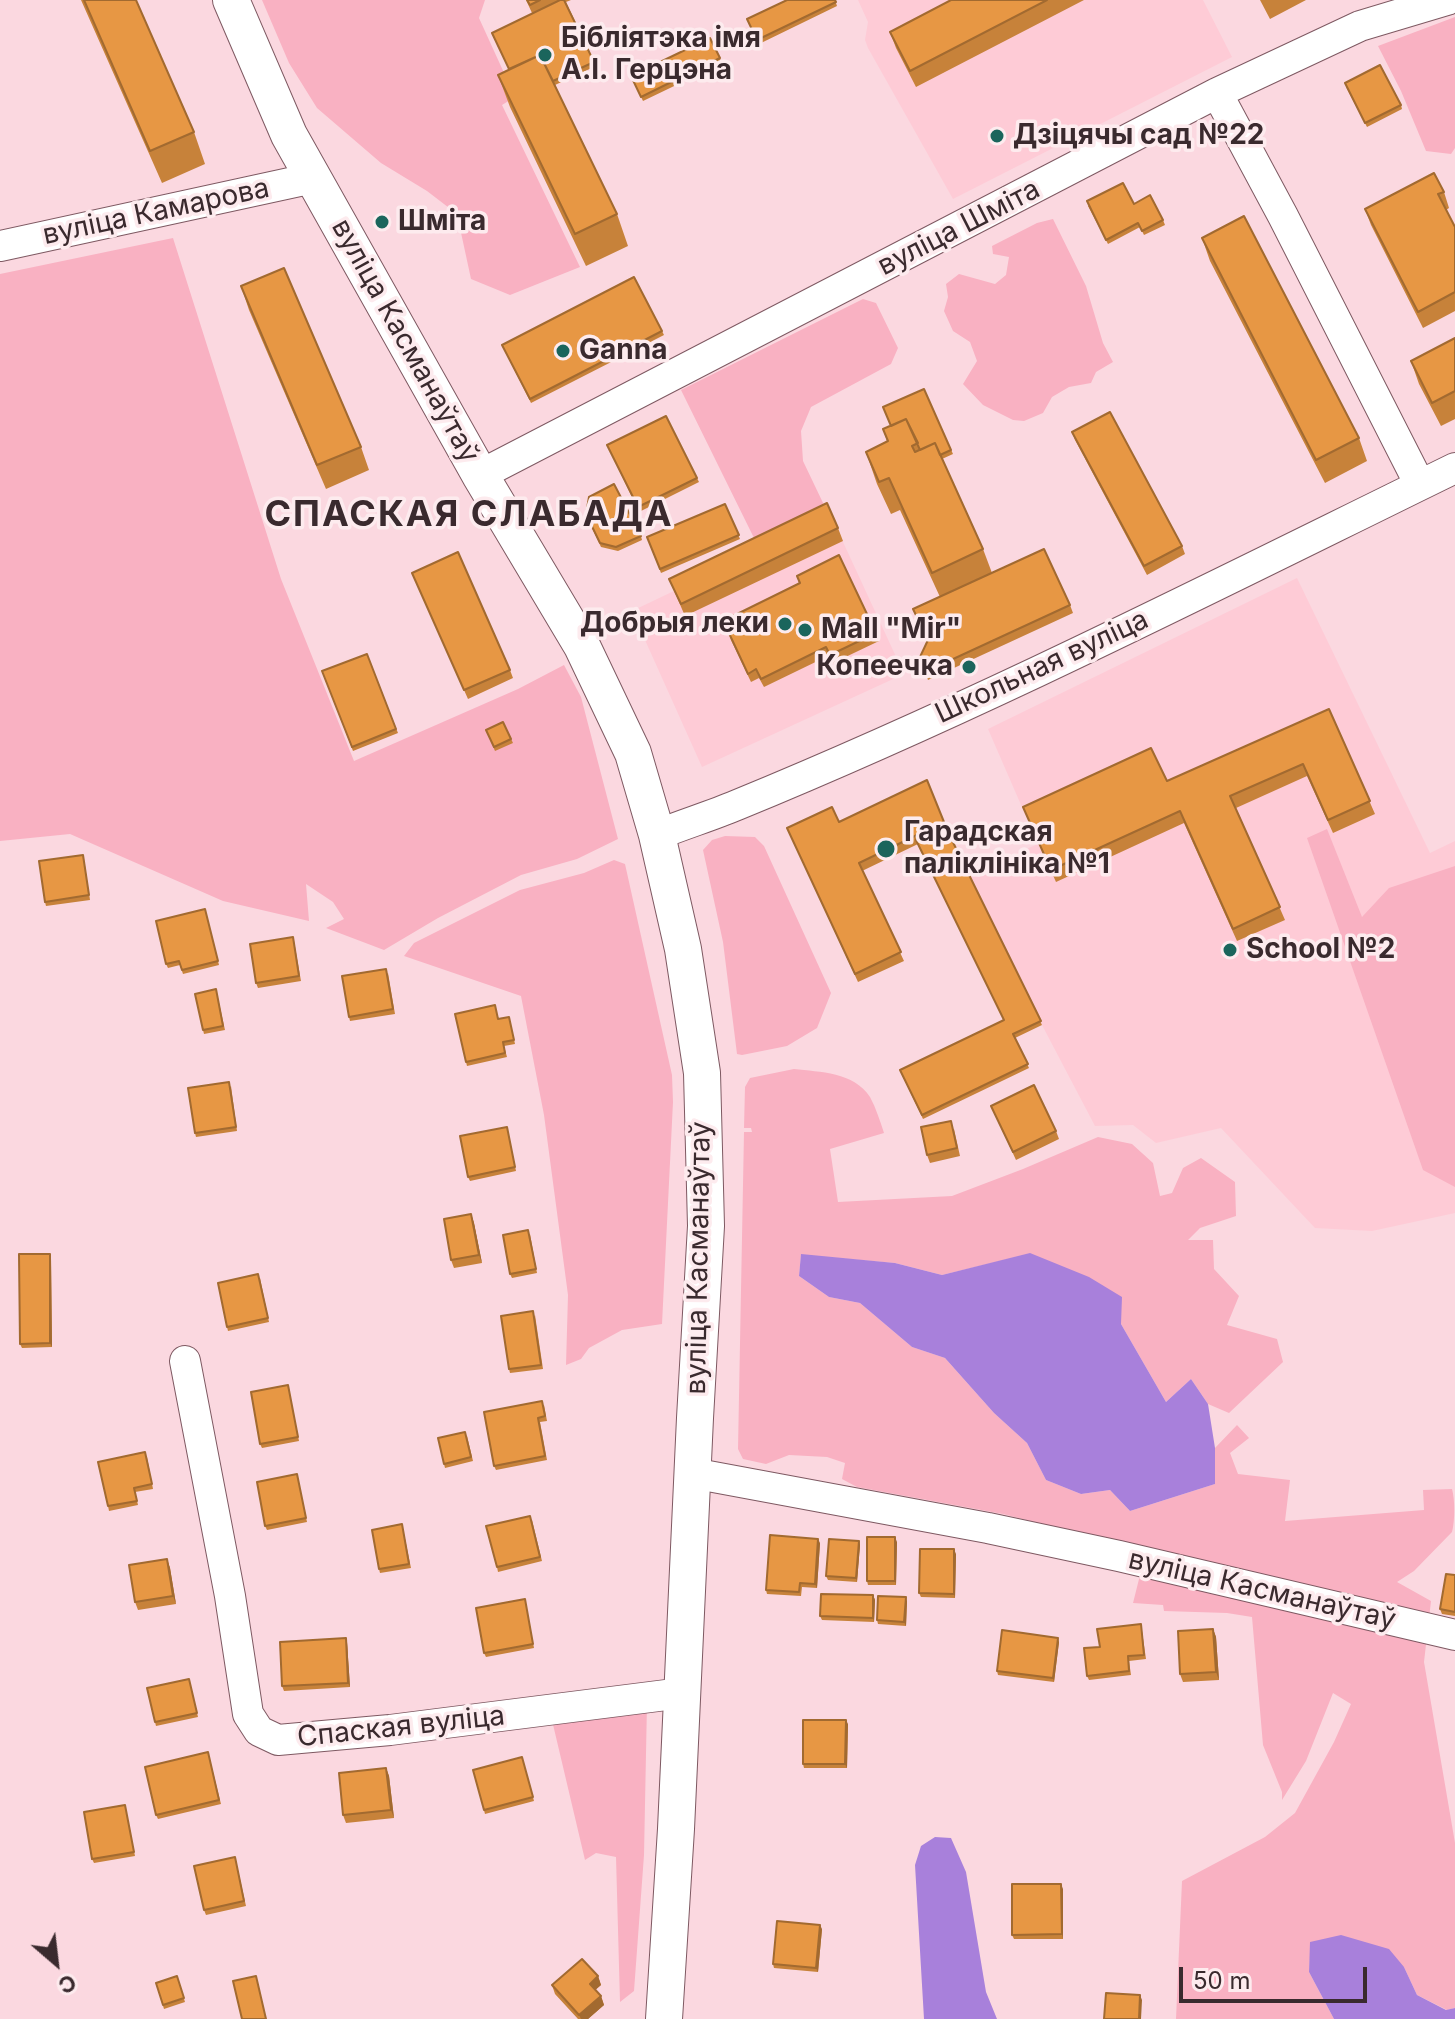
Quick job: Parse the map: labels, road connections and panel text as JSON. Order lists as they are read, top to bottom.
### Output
{
  "streets": {
    "main road": ["вуліца Касманаўтаў"],
    "street": [
      "вуліца Камарова",
      "вуліца Шміта",
      "Школьная вуліца",
      "Спаская вуліца"
    ]
  },
  "crossings": [
    ["вуліца Камарова", "вуліца Касманаўтаў"],
    ["вуліца Шміта", "вуліца Касманаўтаў"],
    ["вуліца Касманаўтаў", "Школьная вуліца"],
    ["вуліца Касманаўтаў", "Спаская вуліца"]
  ],
  "districts": ["СПАСКАЯ СЛАБАДА"],
  "places": [
    "Бібліятэка імя А.І. Герцэна",
    "Дзіцячы сад №22",
    "Шміта",
    "Ganna",
    "Добрыя леки",
    "Mall \"Mir\"",
    "Копеечка",
    "Гарадская паліклініка №1",
    "School №2"
  ],
  "scale_bar": "50 m",
  "north": "bottom right"
}
